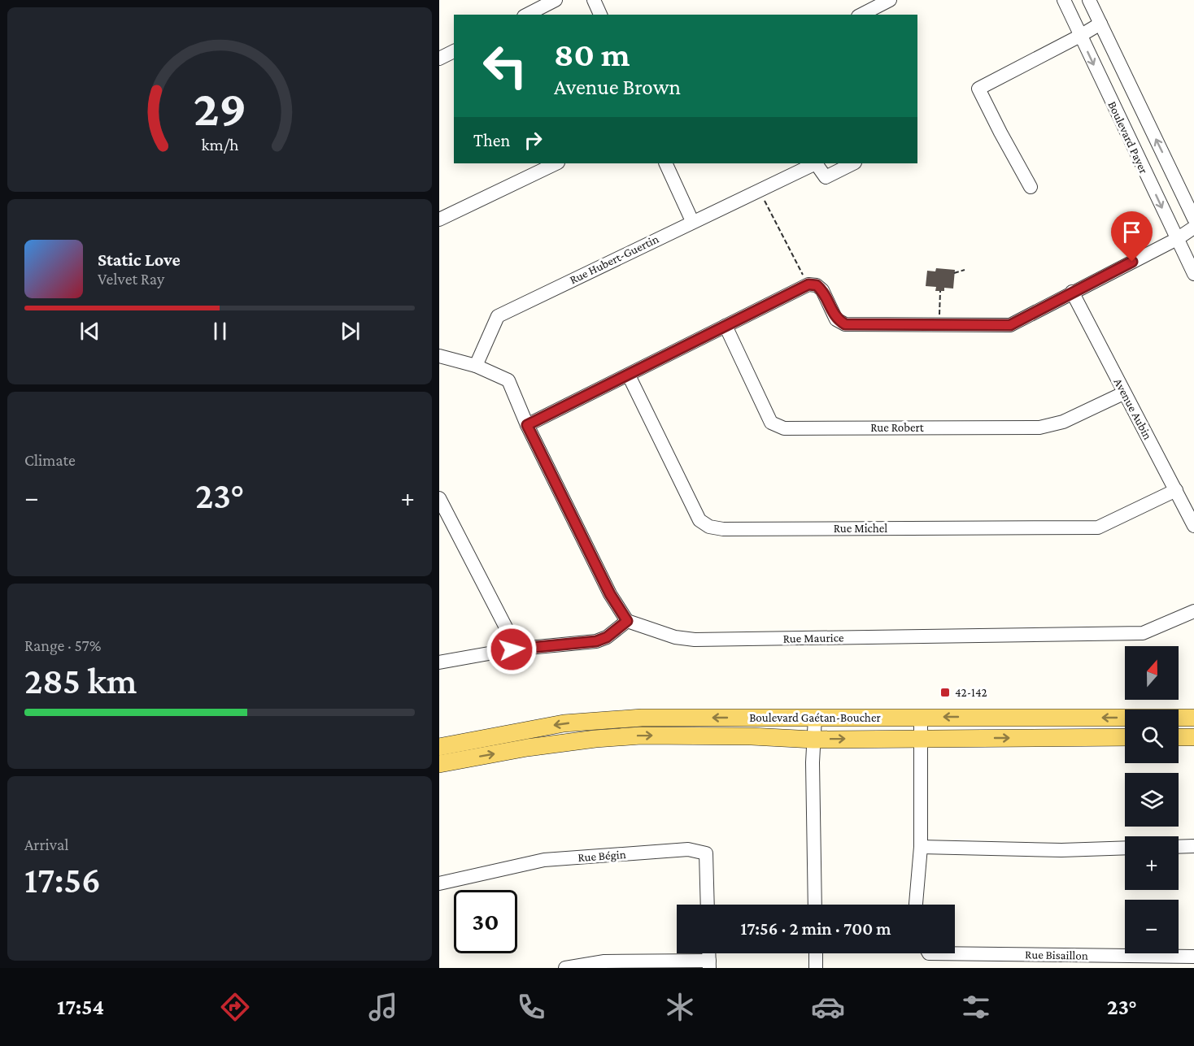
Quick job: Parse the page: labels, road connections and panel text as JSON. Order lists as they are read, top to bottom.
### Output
{
  "streets": {
    "main road": ["Boulevard Gaétan-Boucher"],
    "street": [
      "Boulevard Payer",
      "Rue Hubert-Guertin",
      "Avenue Aubin",
      "Rue Robert",
      "Rue Michel",
      "Rue Maurice",
      "Rue Bégin",
      "Rue Bisaillon"
    ]
  },
  "crossings": [
    ["Avenue Aubin", "Rue Robert"],
    ["Avenue Aubin", "Rue Michel"]
  ],
  "places": {
    "transit": ["42-142"]
  },
  "north": "top",
  "page": {
    "turn": ["80 m", "Avenue Brown"],
    "then": "Then",
    "song": ["Static Love", "Velvet Ray"],
    "tile": [
      "Climate",
      ["Range · 57%", "285 km"],
      ["Arrival", "17:56"]
    ],
    "heat": ["−", "23°", "+"],
    "map_buttons": ["+", "−"],
    "limit": "30",
    "trip": "17:56 · 2 min · 700 m",
    "tabs": ["17:54", "23°"],
    "gauge": ["29", "km/h"]
  }
}
